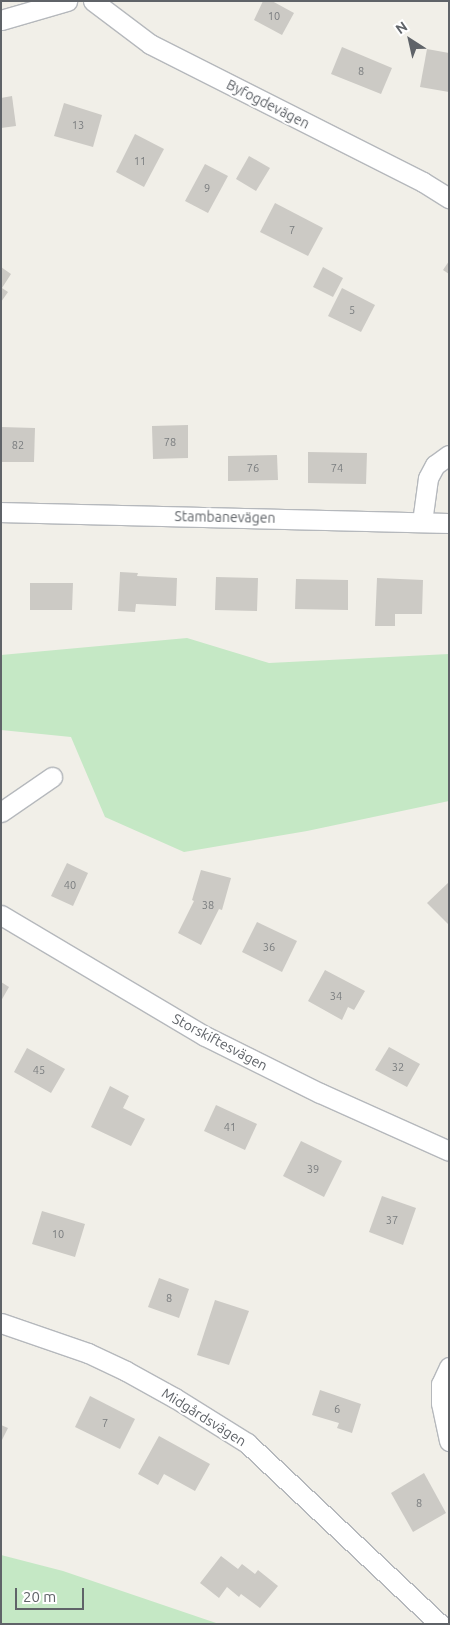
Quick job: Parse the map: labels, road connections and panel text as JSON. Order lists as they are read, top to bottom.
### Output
{
  "streets": {
    "street": [
      "Byfogdevägen",
      "Stambanevägen",
      "Storskiftesvägen",
      "Midgårdsvägen"
    ]
  },
  "house_numbers": [
    "10",
    "8",
    "13",
    "11",
    "9",
    "7",
    "5",
    "78",
    "82",
    "76",
    "74",
    "40",
    "38",
    "36",
    "34",
    "32",
    "45",
    "41",
    "39",
    "37",
    "10",
    "8",
    "6",
    "7",
    "8"
  ],
  "scale_bar": "20 m",
  "north": "top left"
}
